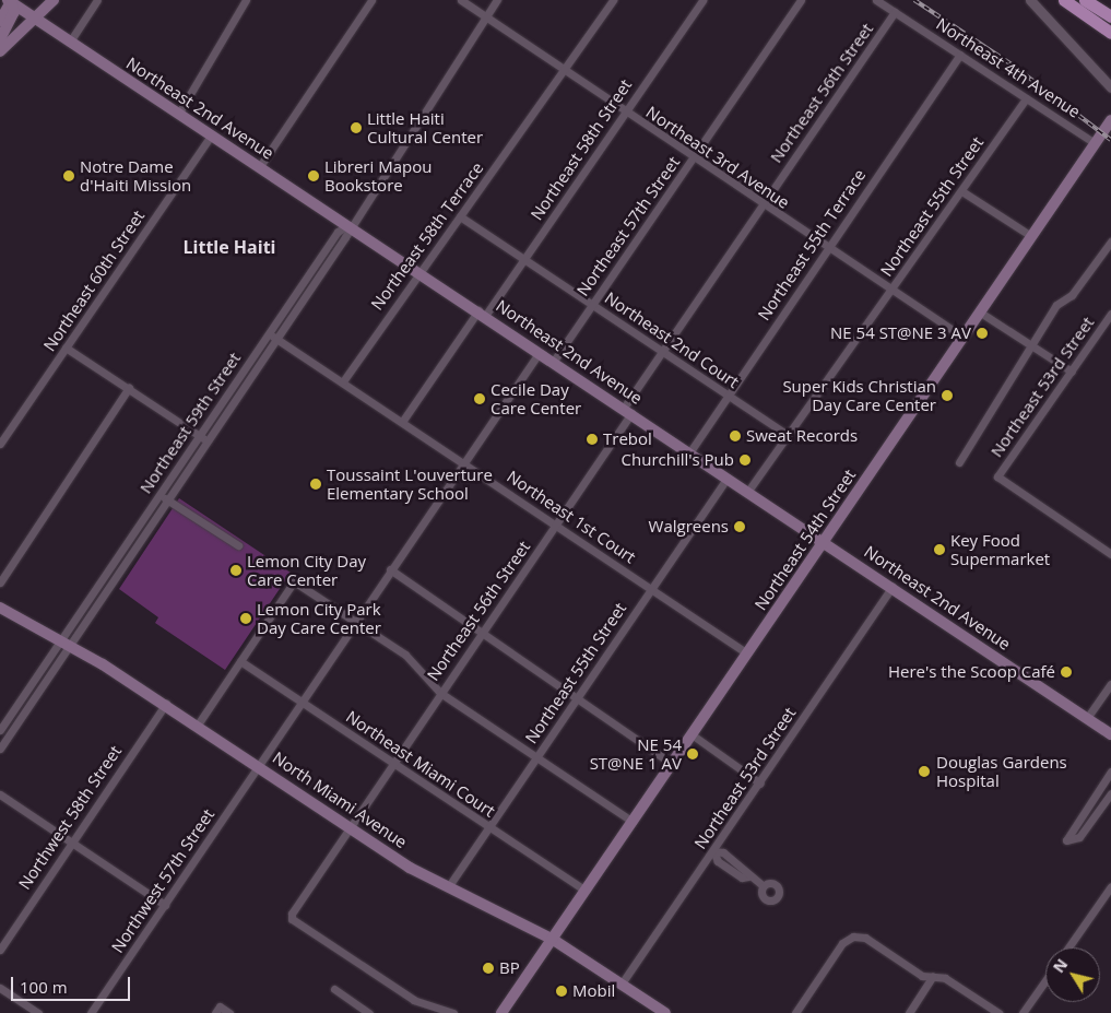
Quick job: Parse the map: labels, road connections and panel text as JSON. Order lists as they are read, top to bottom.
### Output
{
  "streets": {
    "main road": ["Northeast 2nd Avenue", "Northeast 54th Street", "North Miami Avenue"],
    "street": [
      "Northeast 4th Avenue",
      "Northeast 56th Street",
      "Northeast 58th Street",
      "Northeast 3rd Avenue",
      "Northeast 55th Street",
      "Northeast 57th Street",
      "Northeast 58th Terrace",
      "Northeast 55th Terrace",
      "Northeast 60th Street",
      "Northeast 2nd Court",
      "Northeast 53rd Street",
      "Northeast 59th Street",
      "Northeast 1st Court",
      "Northeast Miami Court",
      "Northwest 58th Street",
      "Northwest 57th Street"
    ]
  },
  "crossings": [
    ["Northeast 4th Avenue", "Northeast 56th Street"],
    ["Northeast 4th Avenue", "Northeast 55th Street"],
    ["Northeast 4th Avenue", "Northeast 55th Terrace"],
    ["Northeast 4th Avenue", "Northeast 54th Street"],
    ["Northeast 56th Street", "Northeast 2nd Avenue"],
    ["Northeast 56th Street", "Northeast 3rd Avenue"],
    ["Northeast 56th Street", "Northeast 2nd Court"],
    ["Northeast 56th Street", "Northeast 1st Court"],
    ["Northeast 56th Street", "Northeast Miami Court"],
    ["Northeast 56th Street", "North Miami Avenue"],
    ["Northeast 2nd Avenue", "Northeast 58th Street"],
    ["Northeast 2nd Avenue", "Northeast 55th Street"],
    ["Northeast 2nd Avenue", "Northeast 57th Street"],
    ["Northeast 2nd Avenue", "Northeast 58th Terrace"],
    ["Northeast 2nd Avenue", "Northeast 55th Terrace"],
    ["Northeast 2nd Avenue", "Northeast 60th Street"],
    ["Northeast 2nd Avenue", "Northeast 53rd Street"],
    ["Northeast 2nd Avenue", "Northeast 59th Street"],
    ["Northeast 2nd Avenue", "Northeast 54th Street"],
    ["Northeast 58th Street", "Northeast 3rd Avenue"],
    ["Northeast 58th Street", "Northeast 2nd Court"],
    ["Northeast 58th Street", "Northeast 1st Court"],
    ["Northeast 3rd Avenue", "Northeast 55th Street"],
    ["Northeast 3rd Avenue", "Northeast 57th Street"],
    ["Northeast 3rd Avenue", "Northeast 58th Terrace"],
    ["Northeast 3rd Avenue", "Northeast 55th Terrace"],
    ["Northeast 3rd Avenue", "Northeast 59th Street"],
    ["Northeast 3rd Avenue", "Northeast 54th Street"],
    ["Northeast 55th Street", "Northeast 2nd Court"],
    ["Northeast 55th Street", "Northeast 1st Court"],
    ["Northeast 55th Street", "Northeast Miami Court"],
    ["Northeast 55th Street", "North Miami Avenue"],
    ["Northeast 57th Street", "Northeast 2nd Court"],
    ["Northeast 58th Terrace", "Northeast 2nd Court"],
    ["Northeast 58th Terrace", "Northeast 1st Court"],
    ["Northeast 55th Terrace", "Northeast 2nd Court"],
    ["Northeast 53rd Street", "North Miami Avenue"],
    ["Northeast 59th Street", "Northeast 1st Court"],
    ["Northeast 59th Street", "North Miami Avenue"],
    ["Northeast 1st Court", "Northeast 54th Street"],
    ["Northeast 54th Street", "Northeast Miami Court"],
    ["Northeast 54th Street", "North Miami Avenue"],
    ["North Miami Avenue", "Northwest 58th Street"],
    ["North Miami Avenue", "Northwest 57th Street"]
  ],
  "districts": ["Little Haiti"],
  "places": [
    "Little Haiti Cultural Center",
    "Notre Dame d'Haiti Mission",
    "Libreri Mapou Bookstore",
    "NE 54 ST@NE 3 AV",
    "Super Kids Christian Day Care Center",
    "Cecile Day Care Center",
    "Sweat Records",
    "Trebol",
    "Churchill's Pub",
    "Toussaint L'ouverture Elementary School",
    "Walgreens",
    "Key Food Supermarket",
    "Lemon City Day Care Center",
    "Lemon City Park Day Care Center",
    "Here's the Scoop Café",
    "NE 54 ST@NE 1 AV",
    "Douglas Gardens Hospital",
    "BP",
    "Mobil"
  ],
  "scale_bar": "100 m",
  "north": "top left"
}
